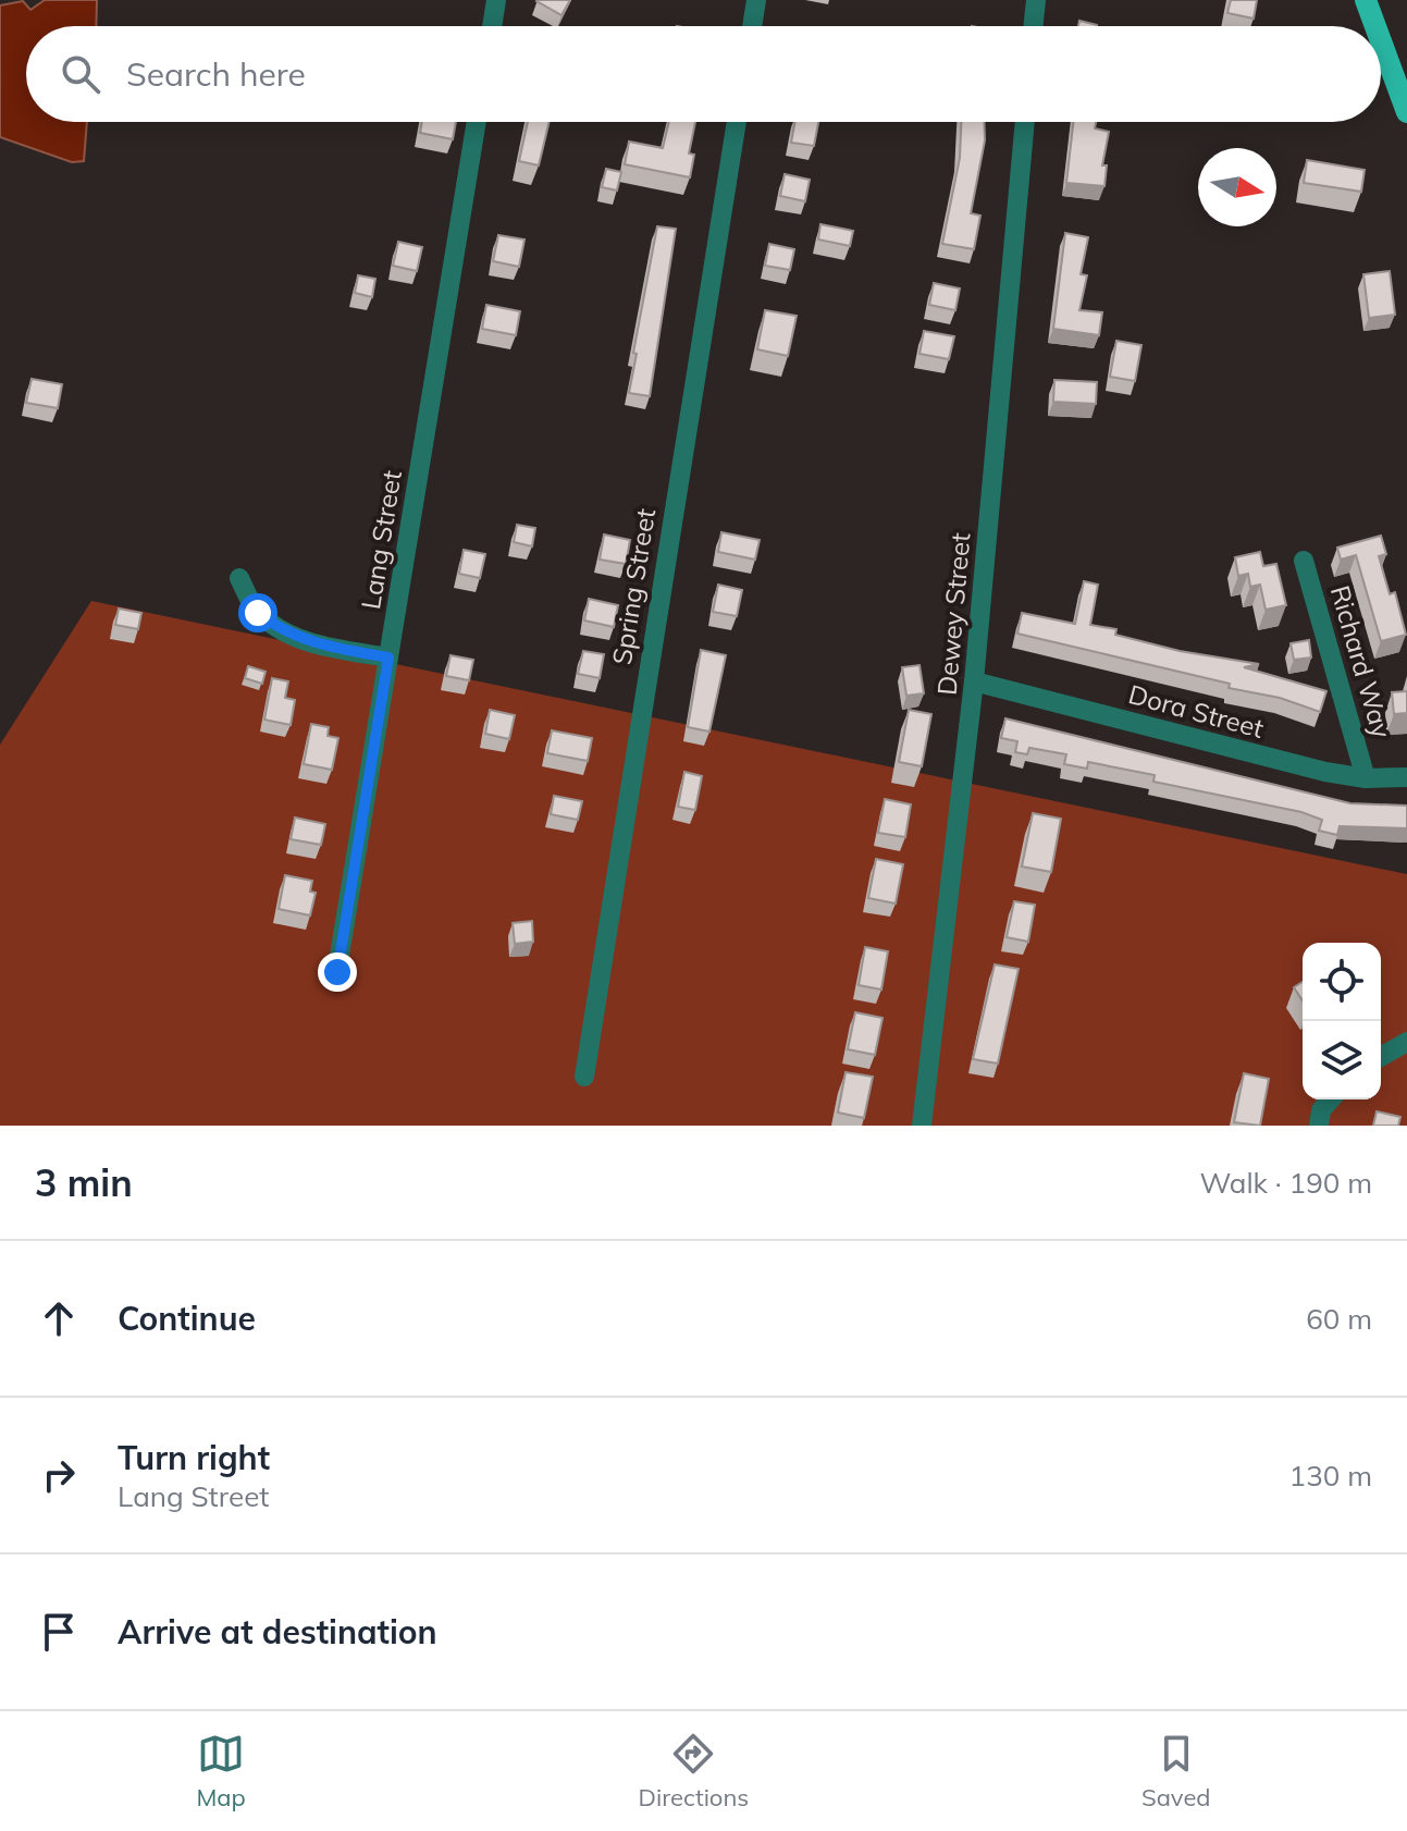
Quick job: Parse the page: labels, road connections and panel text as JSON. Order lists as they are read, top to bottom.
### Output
{
  "streets": {
    "street": [
      "Lang Street",
      "Spring Street",
      "Dewey Street",
      "Richard Way",
      "Dora Street"
    ]
  },
  "crossings": [
    ["Dewey Street", "Dora Street"],
    ["Richard Way", "Dora Street"]
  ],
  "north": "right",
  "page": {
    "search": "Search here",
    "heading": ["3 min", "Walk · 190 m"],
    "list": [
      ["Continue", "60 m"],
      ["Turn right", "Lang Street", "130 m"],
      "Arrive at destination"
    ],
    "nav": ["Map", "Directions", "Saved"]
  }
}
